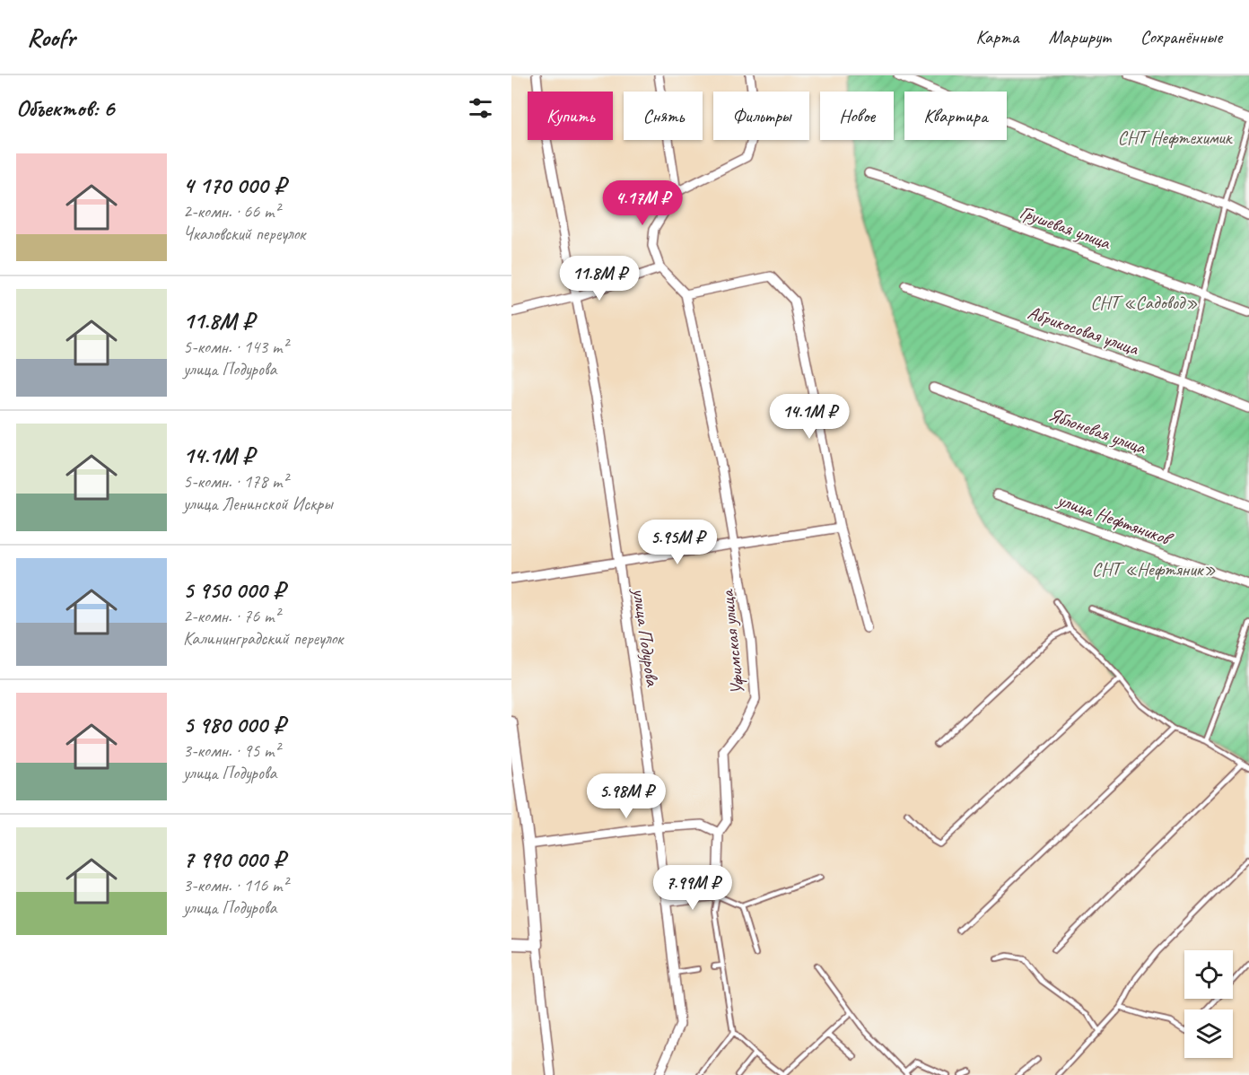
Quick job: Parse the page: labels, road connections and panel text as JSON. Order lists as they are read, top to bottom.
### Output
{
  "streets": {
    "street": [
      "Грушевая улица",
      "Абрикосовая улица",
      "Яблоневая улица",
      "улица Нефтяников",
      "улица Подурова",
      "Уфимская улица"
    ]
  },
  "parks": ["СНТ Нефтехимик", "СНТ «Садовод»", "СНТ «Нефтяник»"],
  "page": {
    "header": "Roofr",
    "nav": ["Карта", "Маршрут", "Сохранённые"],
    "heading": "Объектов: 6",
    "chip": [
      "Купить",
      "Снять",
      "Фильтры",
      "Новое",
      "Квартира"
    ],
    "list": [
      {
        "name": "4 170 000 ₽",
        "note": "2-комн. · 66 m² · Чкаловский переулок"
      },
      {
        "name": "11.8M ₽",
        "note": "5-комн. · 143 m² · улица Подурова"
      },
      {
        "name": "14.1M ₽",
        "note": "5-комн. · 178 m² · улица Ленинской Искры"
      },
      {
        "name": "5 950 000 ₽",
        "note": "2-комн. · 76 m² · Калининградский переулок"
      },
      {
        "name": "5 980 000 ₽",
        "note": "3-комн. · 95 m² · улица Подурова"
      },
      {
        "name": "7 990 000 ₽",
        "note": "3-комн. · 116 m² · улица Подурова"
      }
    ],
    "price": [
      "4.17M ₽",
      "11.8M ₽",
      "14.1M ₽",
      "5.95M ₽",
      "5.98M ₽",
      "7.99M ₽"
    ]
  }
}
